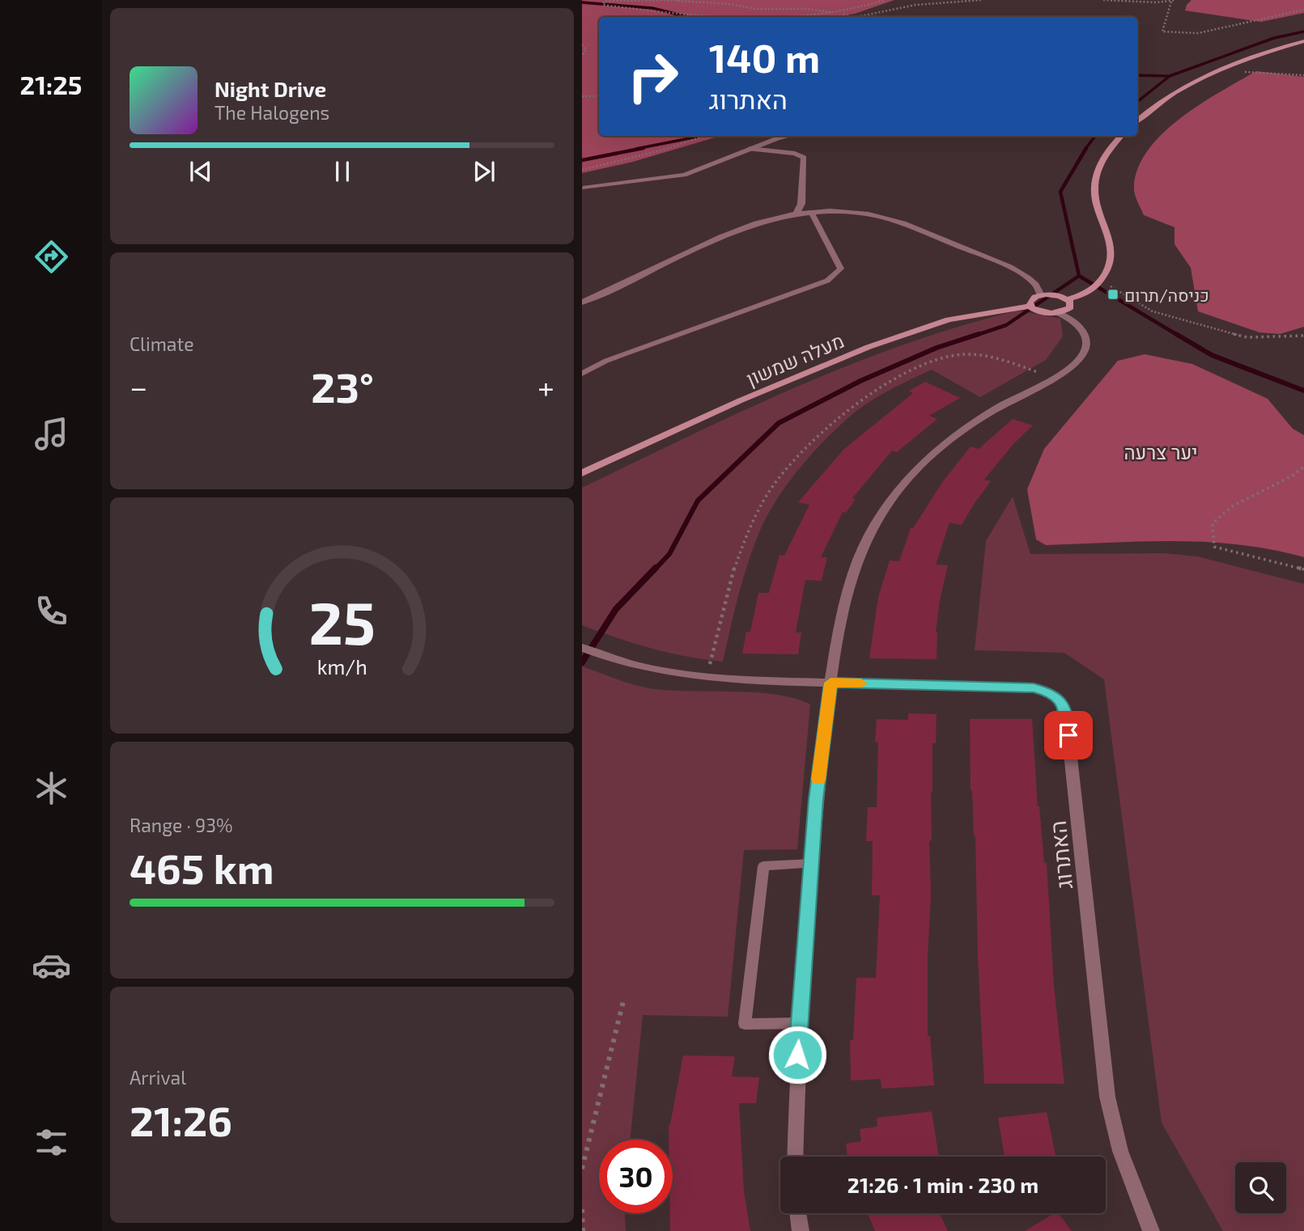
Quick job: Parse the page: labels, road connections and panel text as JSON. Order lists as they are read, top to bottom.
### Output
{
  "streets": {
    "main road": ["מעלה שמשון"],
    "street": ["האתרוג"]
  },
  "parks": ["יער צרעה"],
  "places": {
    "transit": ["כניסה/תרום"]
  },
  "page": {
    "tabs": "21:25",
    "turn": ["140 m", "האתרוג"],
    "song": ["Night Drive", "The Halogens"],
    "tile": [
      "Climate",
      ["Range · 93%", "465 km"],
      ["Arrival", "21:26"]
    ],
    "heat": ["−", "23°", "+"],
    "limit": "30",
    "trip": "21:26 · 1 min · 230 m",
    "gauge": ["25", "km/h"]
  }
}
